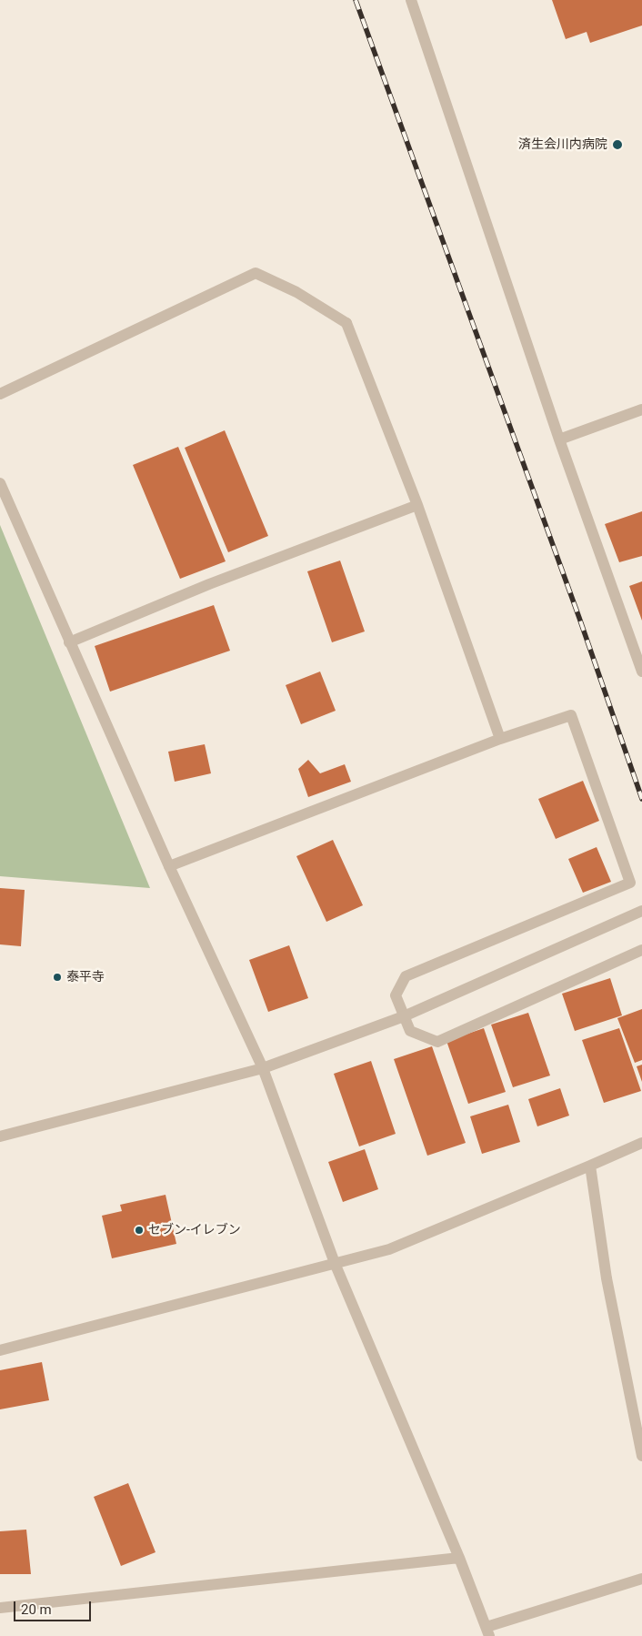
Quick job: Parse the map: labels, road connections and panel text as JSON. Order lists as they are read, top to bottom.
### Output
{
  "places": ["済生会川内病院", "泰平寺", "セブン-イレブン"],
  "scale_bar": "20 m"
}
